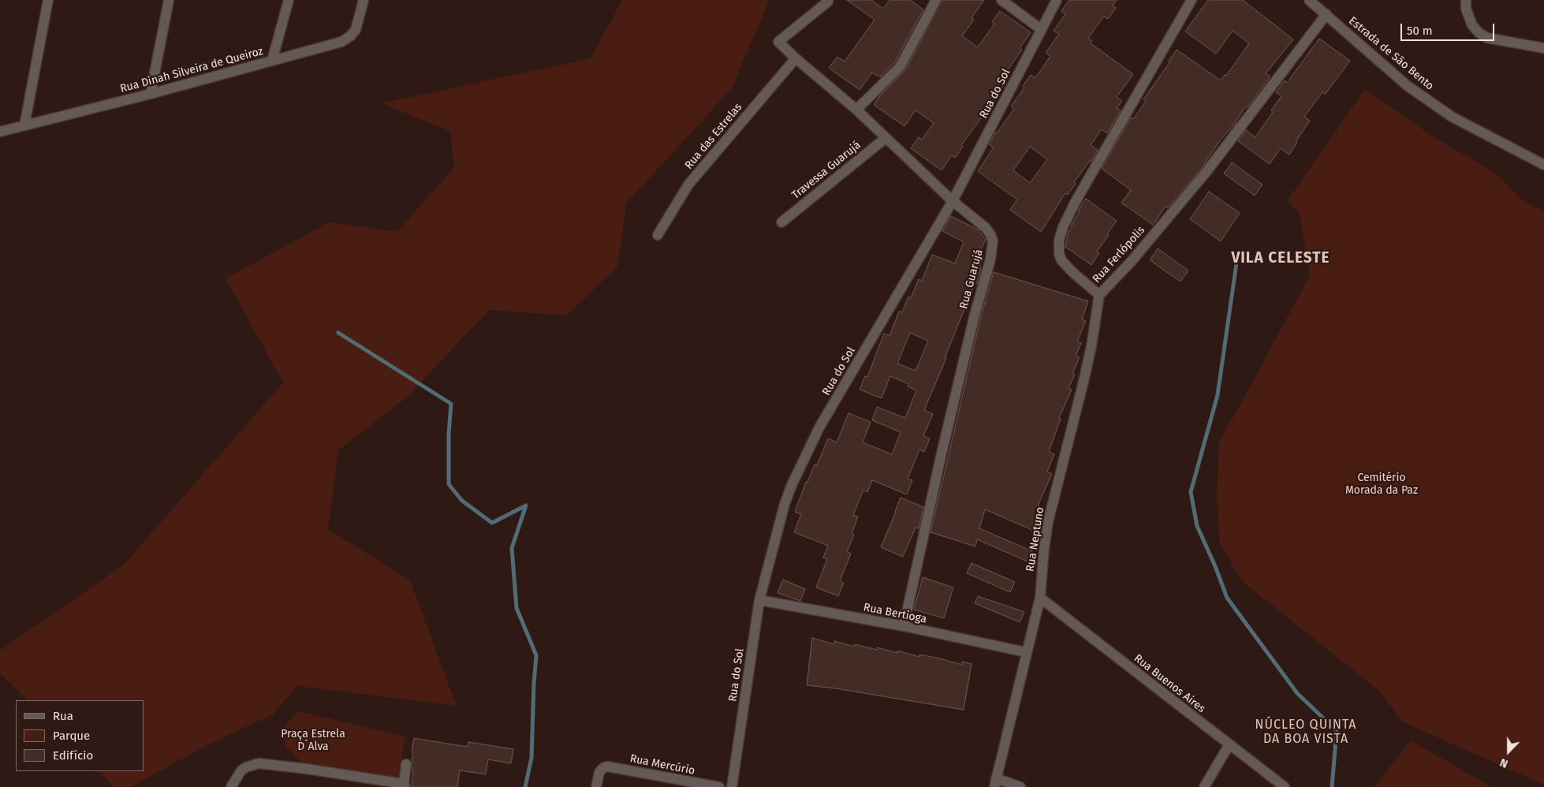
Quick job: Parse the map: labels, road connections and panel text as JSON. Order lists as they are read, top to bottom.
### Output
{
  "streets": {
    "street": [
      "Estrada de São Bento",
      "Rua Dinah Silveira de Queiroz",
      "Rua do Sol",
      "Rua das Estrelas",
      "Travessa Guarujá",
      "Rua Ferlópolis",
      "Rua Guarujá",
      "Rua Neptuno",
      "Rua Bertioga",
      "Rua Buenos Aires",
      "Rua Mercúrio"
    ]
  },
  "crossings": [
    ["Estrada de São Bento", "Rua Ferlópolis"],
    ["Rua do Sol", "Rua Guarujá"],
    ["Rua do Sol", "Rua Bertioga"],
    ["Rua das Estrelas", "Rua Guarujá"],
    ["Travessa Guarujá", "Rua Guarujá"],
    ["Rua Ferlópolis", "Rua Neptuno"],
    ["Rua Guarujá", "Rua Bertioga"],
    ["Rua Neptuno", "Rua Bertioga"],
    ["Rua Neptuno", "Rua Buenos Aires"]
  ],
  "districts": ["VILA CELESTE", "NÚCLEO QUINTA DA BOA VISTA"],
  "parks": ["Cemitério Morada da Paz", "Praça Estrela D´Alva"],
  "legend": ["Rua", "Parque", "Edifício"],
  "scale_bar": "50 m",
  "north": "bottom"
}
